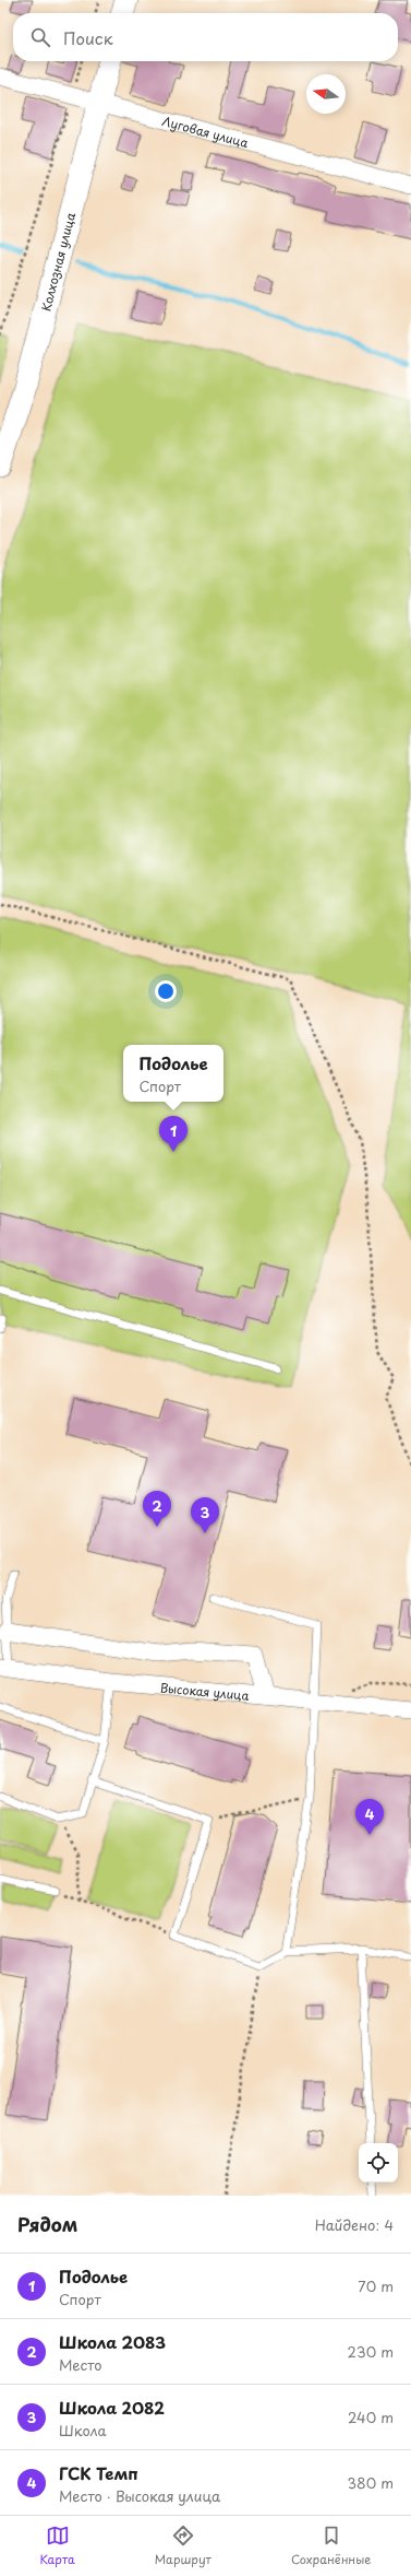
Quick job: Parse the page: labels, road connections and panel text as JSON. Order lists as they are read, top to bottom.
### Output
{
  "streets": {
    "street": ["Луговая улица", "Колхозная улица", "Высокая улица"]
  },
  "crossings": [
    ["Луговая улица", "Колхозная улица"]
  ],
  "north": "left",
  "page": {
    "search": "Поиск",
    "popup": ["Подолье", "Спорт"],
    "pins": [
      "1",
      "2",
      "3",
      "4"
    ],
    "heading": ["Рядом", "Найдено: 4"],
    "list": [
      {
        "mark": "1",
        "name": "Подолье",
        "note": "Спорт",
        "value": "70 m"
      },
      {
        "mark": "2",
        "name": "Школа 2083",
        "note": "Место",
        "value": "230 m"
      },
      {
        "mark": "3",
        "name": "Школа 2082",
        "note": "Школа",
        "value": "240 m"
      },
      {
        "mark": "4",
        "name": "ГСК Темп",
        "note": "Место · Высокая улица",
        "value": "380 m"
      }
    ],
    "nav": ["Карта", "Маршрут", "Сохранённые"]
  }
}
